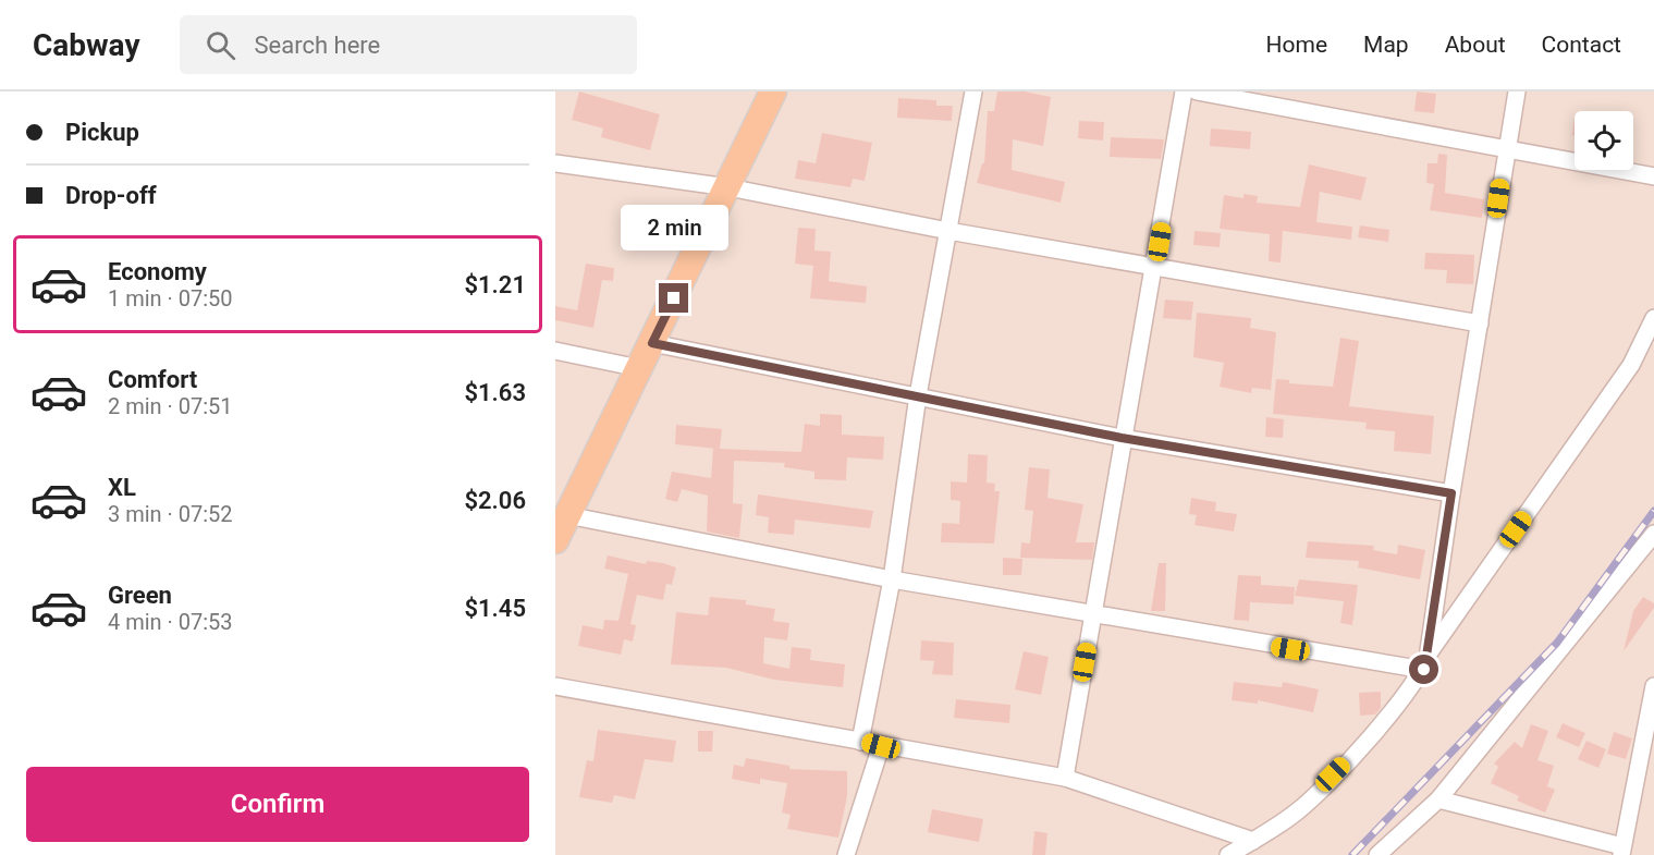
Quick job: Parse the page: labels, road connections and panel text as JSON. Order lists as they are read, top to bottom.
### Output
{
  "page": {
    "header": "Cabway",
    "search": "Search here",
    "nav": [
      "Home",
      "Map",
      "About",
      "Contact"
    ],
    "banner": ["Pickup", "Drop-off"],
    "bubble": "2 min",
    "list": [
      {
        "name": "Economy",
        "note": "1 min · 07:50",
        "value": "$1.21"
      },
      {
        "name": "Comfort",
        "note": "2 min · 07:51",
        "value": "$1.63"
      },
      {
        "name": "XL",
        "note": "3 min · 07:52",
        "value": "$2.06"
      },
      {
        "name": "Green",
        "note": "4 min · 07:53",
        "value": "$1.45"
      }
    ],
    "buttons": "Confirm"
  }
}
